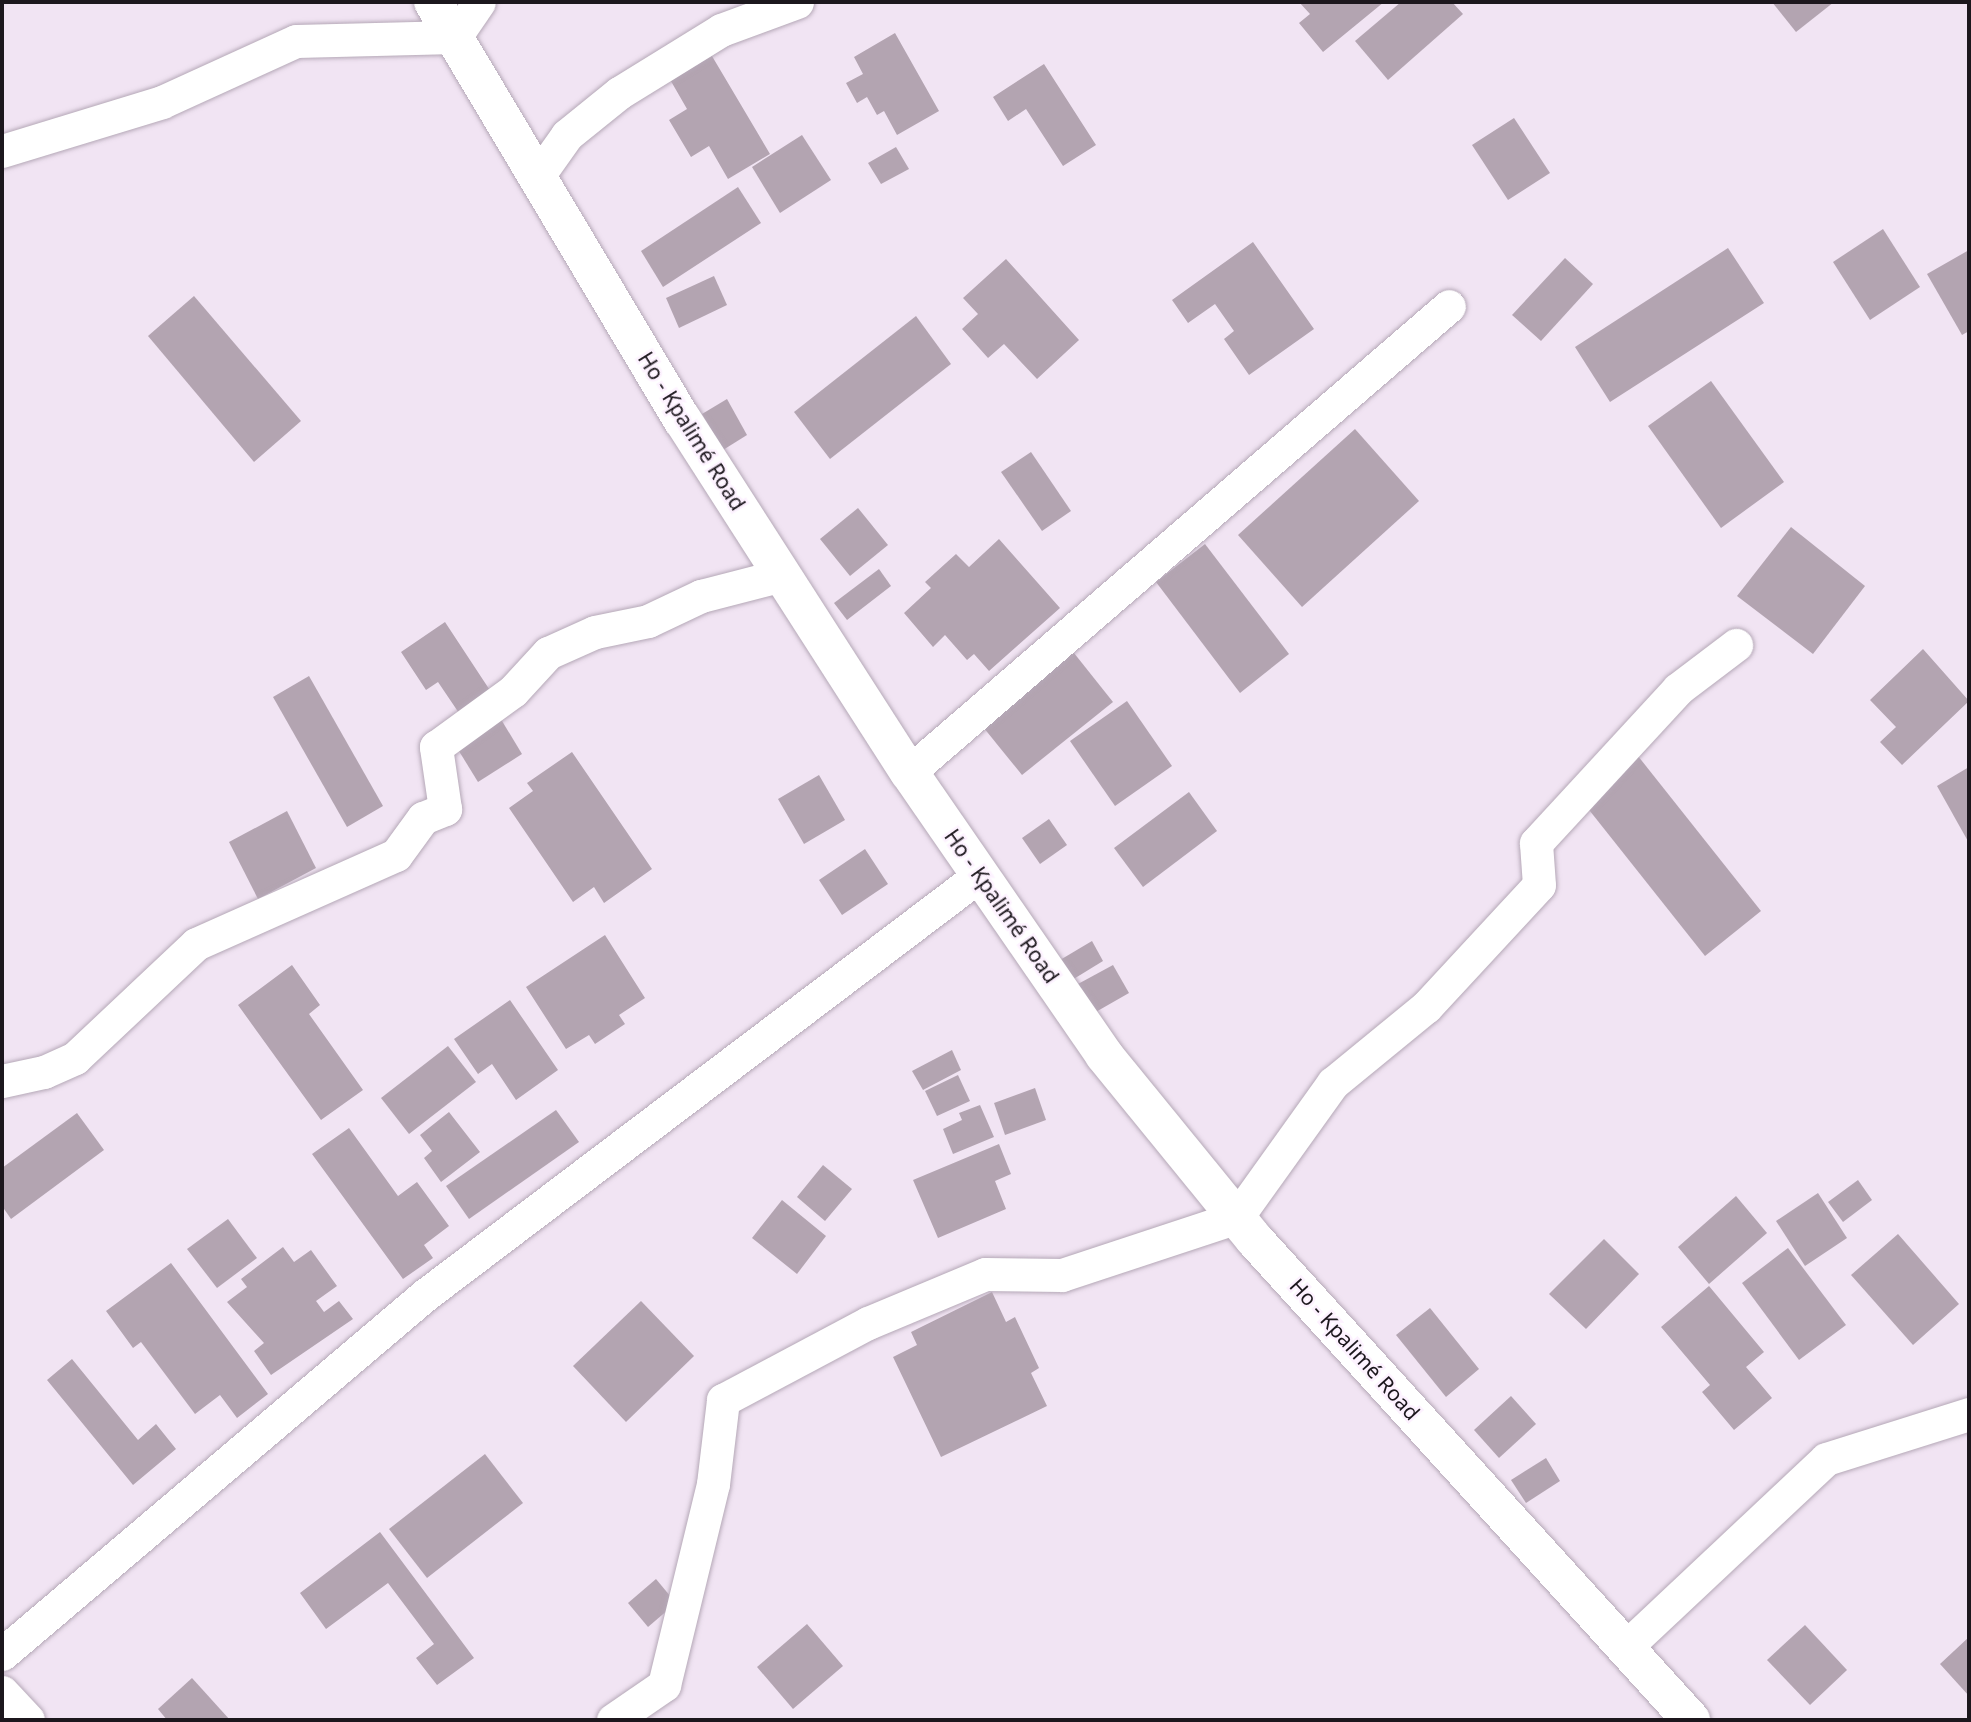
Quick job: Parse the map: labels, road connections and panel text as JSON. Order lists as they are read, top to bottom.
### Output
{
  "streets": {
    "main road": ["Ho - Kpalimé Road"]
  }
}
